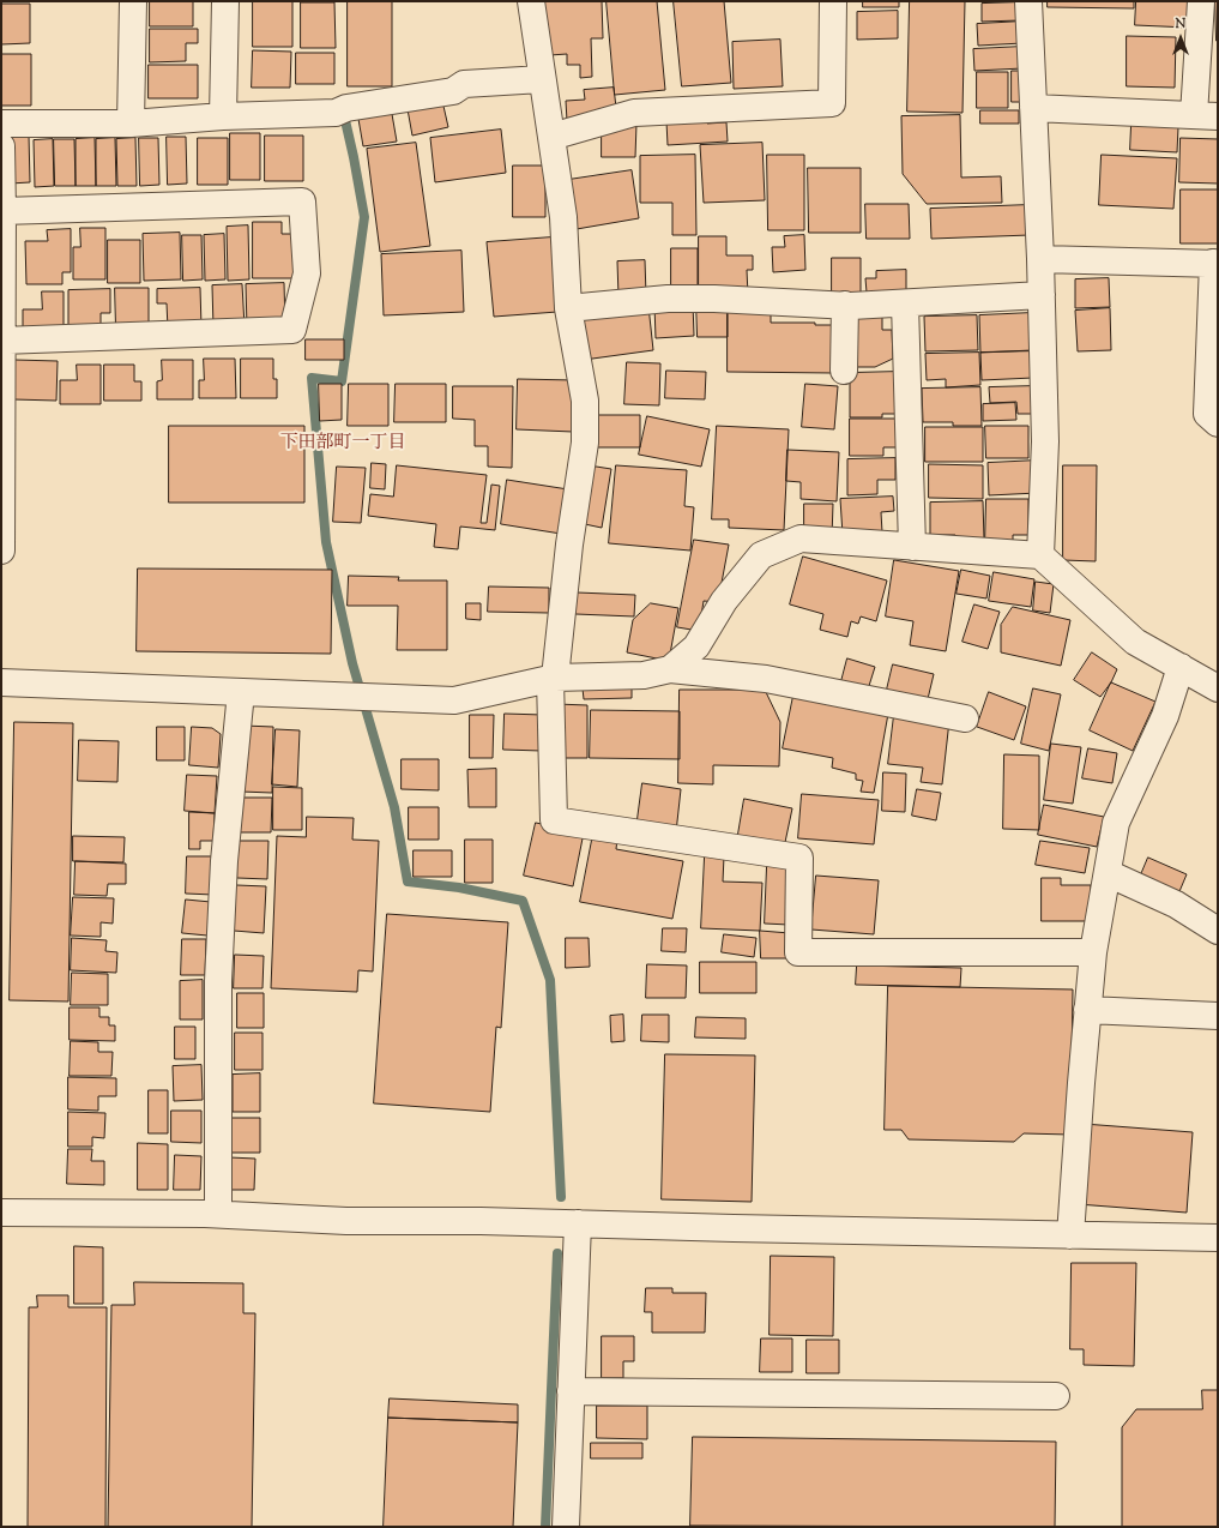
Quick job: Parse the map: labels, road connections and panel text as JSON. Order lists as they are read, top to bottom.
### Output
{
  "districts": ["下田部町一丁目"],
  "north": "top"
}
